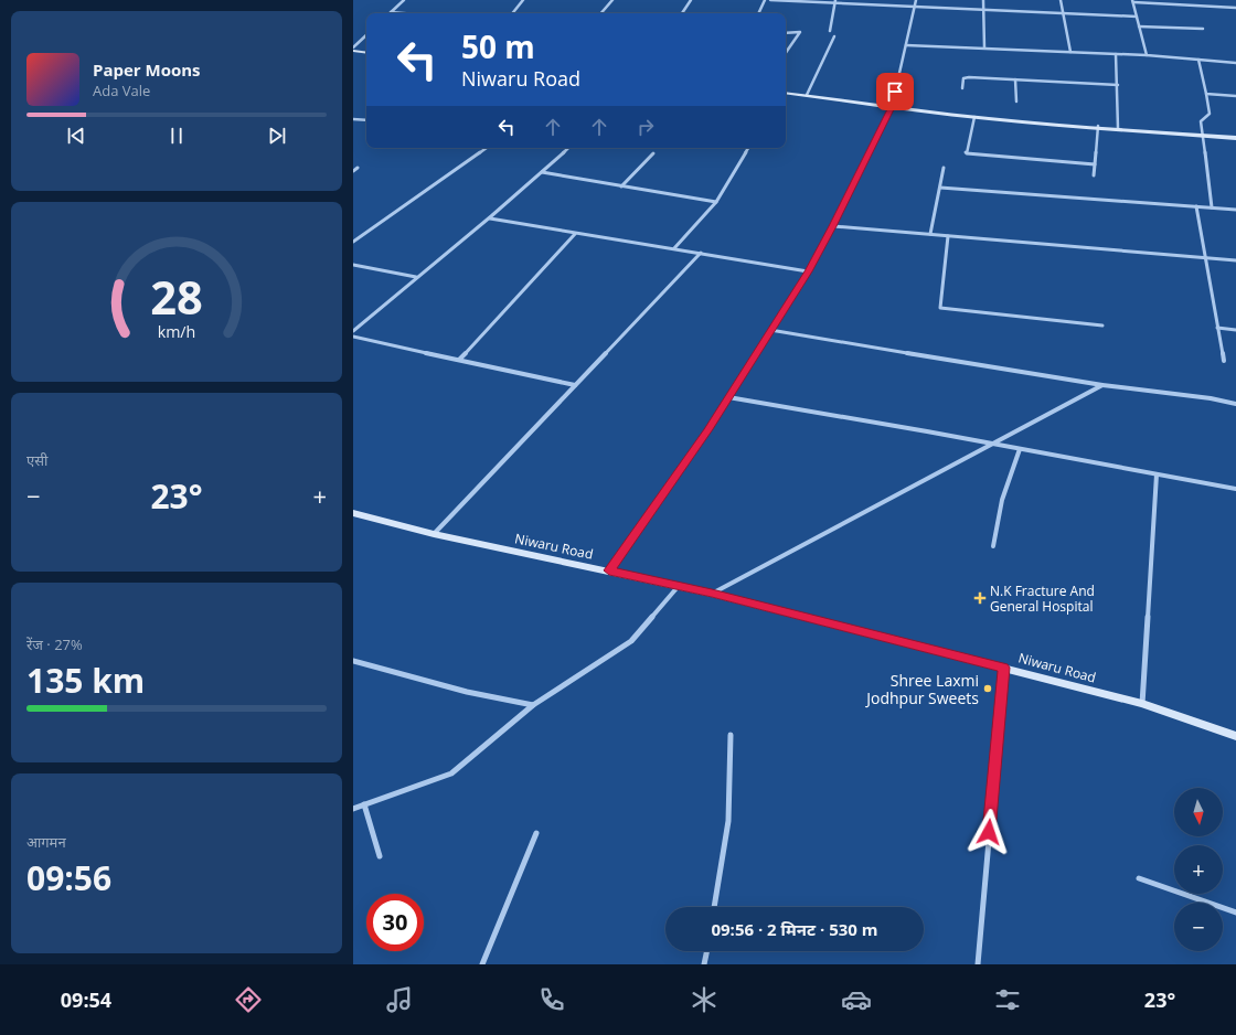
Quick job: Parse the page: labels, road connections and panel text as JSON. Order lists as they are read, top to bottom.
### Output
{
  "streets": {
    "street": ["Niwaru Road"]
  },
  "places": {
    "health": ["N.K Fracture And General Hospital"],
    "other": ["Shree Laxmi Jodhpur Sweets"]
  },
  "north": "bottom",
  "page": {
    "turn": ["50 m", "Niwaru Road"],
    "song": ["Paper Moons", "Ada Vale"],
    "tile": [
      "एसी",
      ["रेंज · 27%", "135 km"],
      ["आगमन", "09:56"]
    ],
    "heat": ["−", "23°", "+"],
    "map_buttons": ["+", "−"],
    "limit": "30",
    "trip": "09:56 · 2 मिनट · 530 m",
    "tabs": ["09:54", "23°"],
    "gauge": ["28", "km/h"]
  }
}
